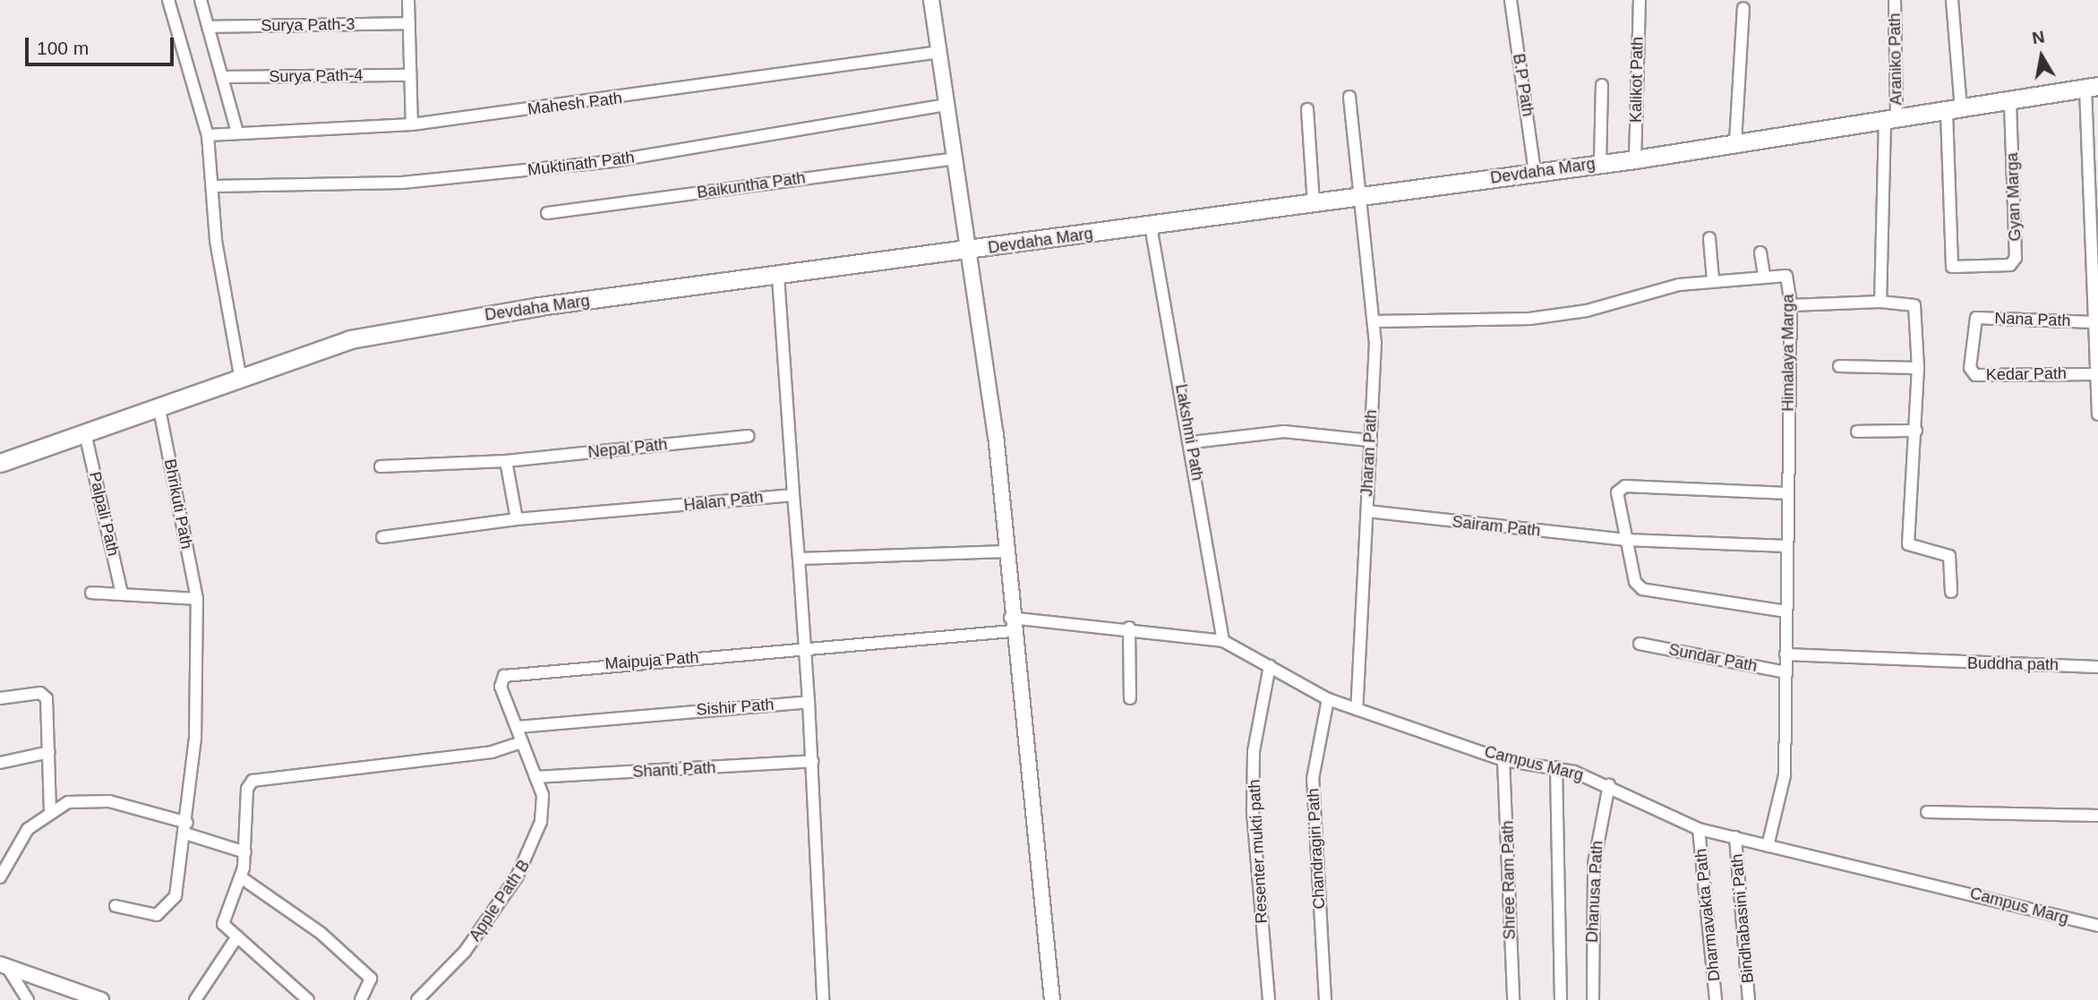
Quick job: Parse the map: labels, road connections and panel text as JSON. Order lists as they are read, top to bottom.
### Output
{
  "streets": {
    "main road": ["Devdaha Marg"],
    "street": [
      "Surya Path-3",
      "Araniko Path",
      "Surya Path-4",
      "Kalikot Path",
      "B.P Path",
      "Mahesh Path",
      "Muktinath Path",
      "Baikuntha Path",
      "Gyan Marga",
      "Nana Path",
      "Himalaya Marga",
      "Kedar Path",
      "Lakshmi Path",
      "Nepal Path",
      "Jharan Path",
      "Halan Path",
      "Bhrikuti Path",
      "Palpali Path",
      "Sairam Path",
      "Sundar Path",
      "Maipuja Path",
      "Buddha path",
      "Sishir Path",
      "Campus Marg",
      "Shanti Path",
      "Chandragiri Path",
      "Resenter mukti path",
      "Shree Ram Path",
      "Dhanusa Path",
      "Apple Path B",
      "Dharmavakta Path",
      "Bindhabasini Path"
    ]
  },
  "crossings": [
    ["Araniko Path", "Devdaha Marg"],
    ["Kalikot Path", "Devdaha Marg"],
    ["B.P Path", "Devdaha Marg"],
    ["Devdaha Marg", "Gyan Marga"],
    ["Devdaha Marg", "Lakshmi Path"],
    ["Devdaha Marg", "Jharan Path"],
    ["Devdaha Marg", "Bhrikuti Path"],
    ["Devdaha Marg", "Palpali Path"],
    ["Nana Path", "Kedar Path"],
    ["Himalaya Marga", "Jharan Path"],
    ["Himalaya Marga", "Sairam Path"],
    ["Himalaya Marga", "Sundar Path"],
    ["Himalaya Marga", "Buddha path"],
    ["Himalaya Marga", "Campus Marg"],
    ["Lakshmi Path", "Campus Marg"],
    ["Jharan Path", "Sairam Path"],
    ["Jharan Path", "Campus Marg"],
    ["Maipuja Path", "Campus Marg"],
    ["Maipuja Path", "Apple Path B"],
    ["Sishir Path", "Apple Path B"],
    ["Campus Marg", "Chandragiri Path"],
    ["Campus Marg", "Resenter mukti path"],
    ["Campus Marg", "Shree Ram Path"],
    ["Campus Marg", "Dhanusa Path"],
    ["Campus Marg", "Dharmavakta Path"],
    ["Campus Marg", "Bindhabasini Path"],
    ["Shanti Path", "Apple Path B"]
  ],
  "scale_bar": "100 m",
  "north": "top"
}
